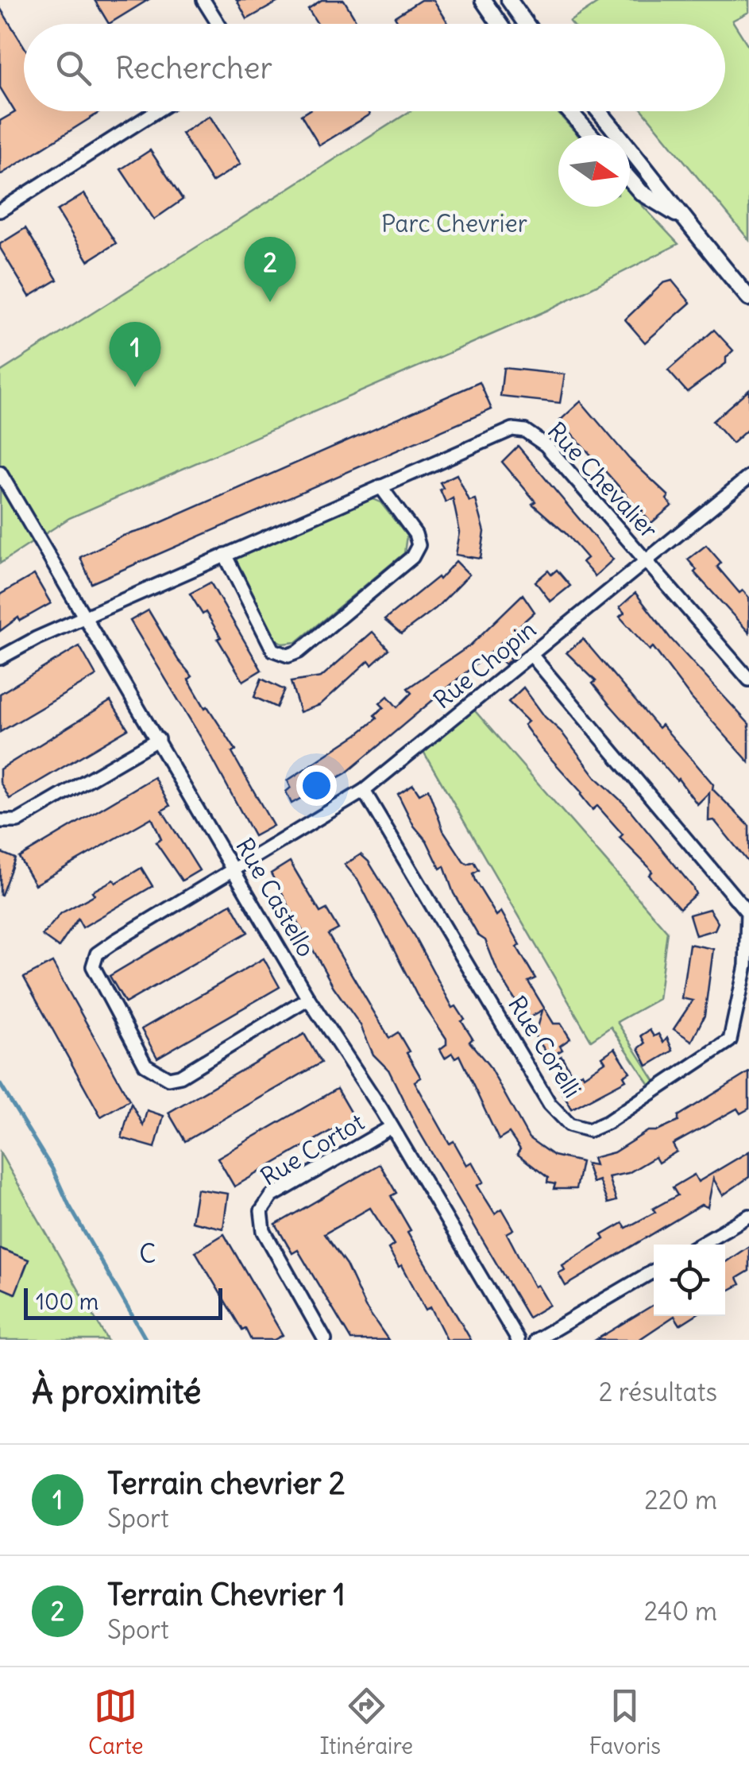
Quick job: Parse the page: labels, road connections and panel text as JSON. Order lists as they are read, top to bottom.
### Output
{
  "streets": {
    "street": [
      "Rue Chevalier",
      "Rue Chopin",
      "Rue Castello",
      "Rue Corelli",
      "Rue Cortot"
    ]
  },
  "crossings": [
    ["Rue Chevalier", "Rue Chopin"],
    ["Rue Chevalier", "Rue Castello"],
    ["Rue Chopin", "Rue Castello"],
    ["Rue Chopin", "Rue Corelli"],
    ["Rue Castello", "Rue Cortot"]
  ],
  "districts": ["C"],
  "parks": ["Parc Chevrier"],
  "scale_bar": "100 m",
  "north": "right",
  "page": {
    "search": "Rechercher",
    "pins": ["2", "1"],
    "scale": "100 m",
    "heading": ["À proximité", "2 résultats"],
    "list": [
      {
        "mark": "1",
        "name": "Terrain chevrier 2",
        "note": "Sport",
        "value": "220 m"
      },
      {
        "mark": "2",
        "name": "Terrain Chevrier 1",
        "note": "Sport",
        "value": "240 m"
      }
    ],
    "nav": ["Carte", "Itinéraire", "Favoris"]
  }
}
